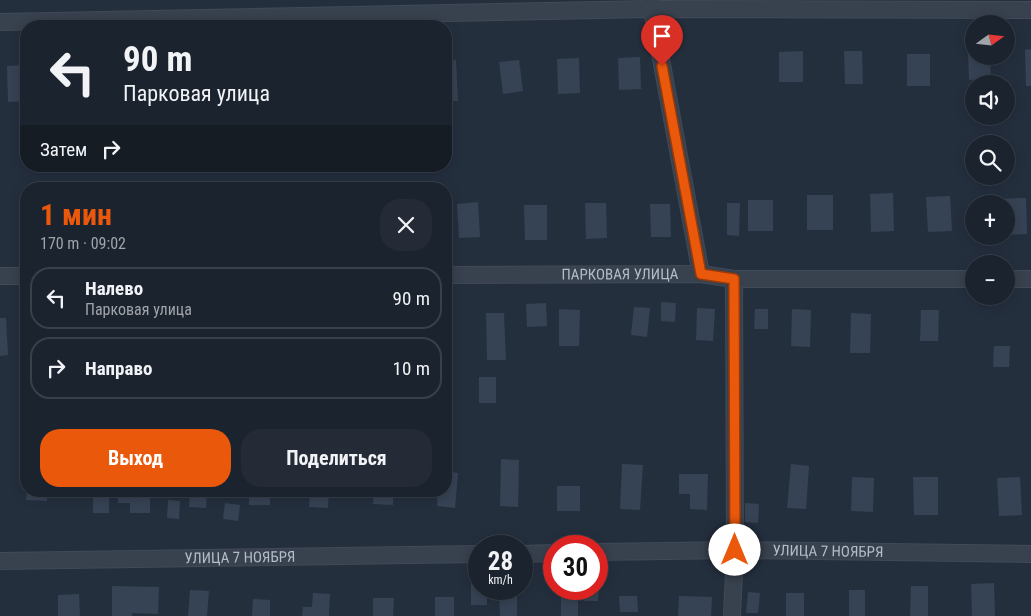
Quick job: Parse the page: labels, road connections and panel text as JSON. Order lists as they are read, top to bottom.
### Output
{
  "streets": {
    "street": ["ПАРКОВАЯ УЛИЦА", "УЛИЦА 7 НОЯБРЯ"]
  },
  "north": "right",
  "page": {
    "map_buttons": ["+", "−"],
    "turn": ["90 m", "Парковая улица"],
    "then": "Затем",
    "heading": ["1 мин", "170 m · 09:02"],
    "list": [
      {
        "name": "Налево",
        "note": "Парковая улица",
        "value": "90 m"
      },
      {
        "name": "Направо",
        "value": "10 m"
      }
    ],
    "buttons": ["Выход", "Поделиться"],
    "speed": "28 km/h",
    "limit": "30"
  }
}
